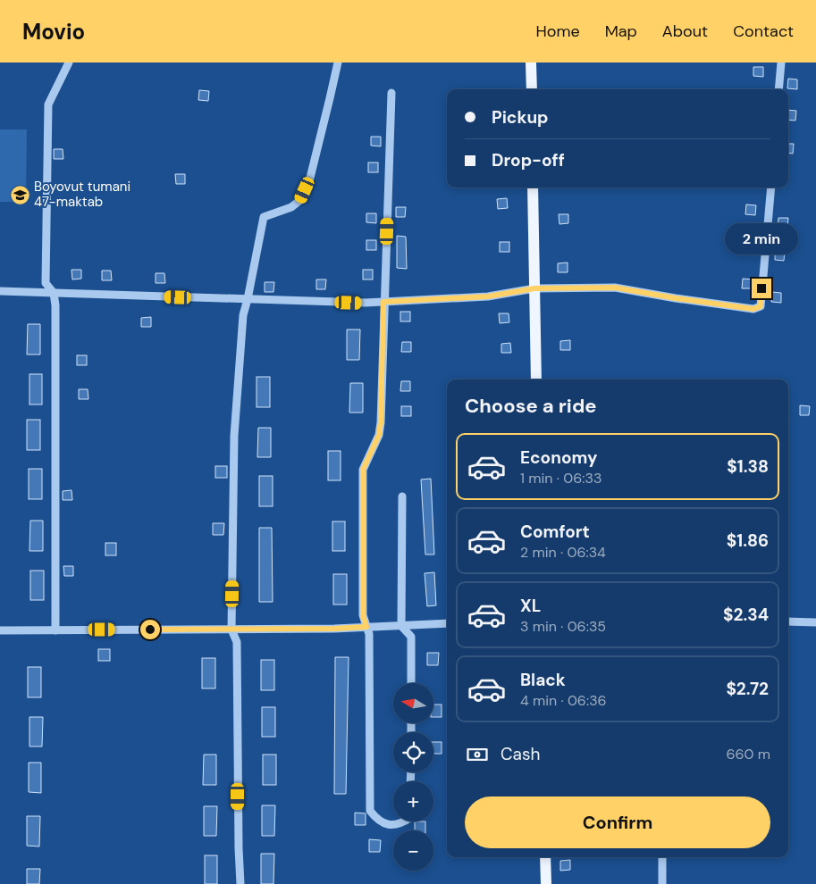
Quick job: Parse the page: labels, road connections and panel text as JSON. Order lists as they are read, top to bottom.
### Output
{
  "places": {
    "school or university": ["Boyovut tumani 47-maktab"]
  },
  "north": "left",
  "page": {
    "header": "Movio",
    "nav": [
      "Home",
      "Map",
      "About",
      "Contact"
    ],
    "banner": ["Pickup", "Drop-off"],
    "bubble": "2 min",
    "heading": "Choose a ride",
    "list": [
      {
        "name": "Economy",
        "note": "1 min · 06:33",
        "value": "$1.38"
      },
      {
        "name": "Comfort",
        "note": "2 min · 06:34",
        "value": "$1.86"
      },
      {
        "name": "XL",
        "note": "3 min · 06:35",
        "value": "$2.34"
      },
      {
        "name": "Black",
        "note": "4 min · 06:36",
        "value": "$2.72"
      }
    ],
    "map_buttons": ["+", "−"],
    "pay": ["Cash", "660 m"],
    "buttons": "Confirm"
  }
}
